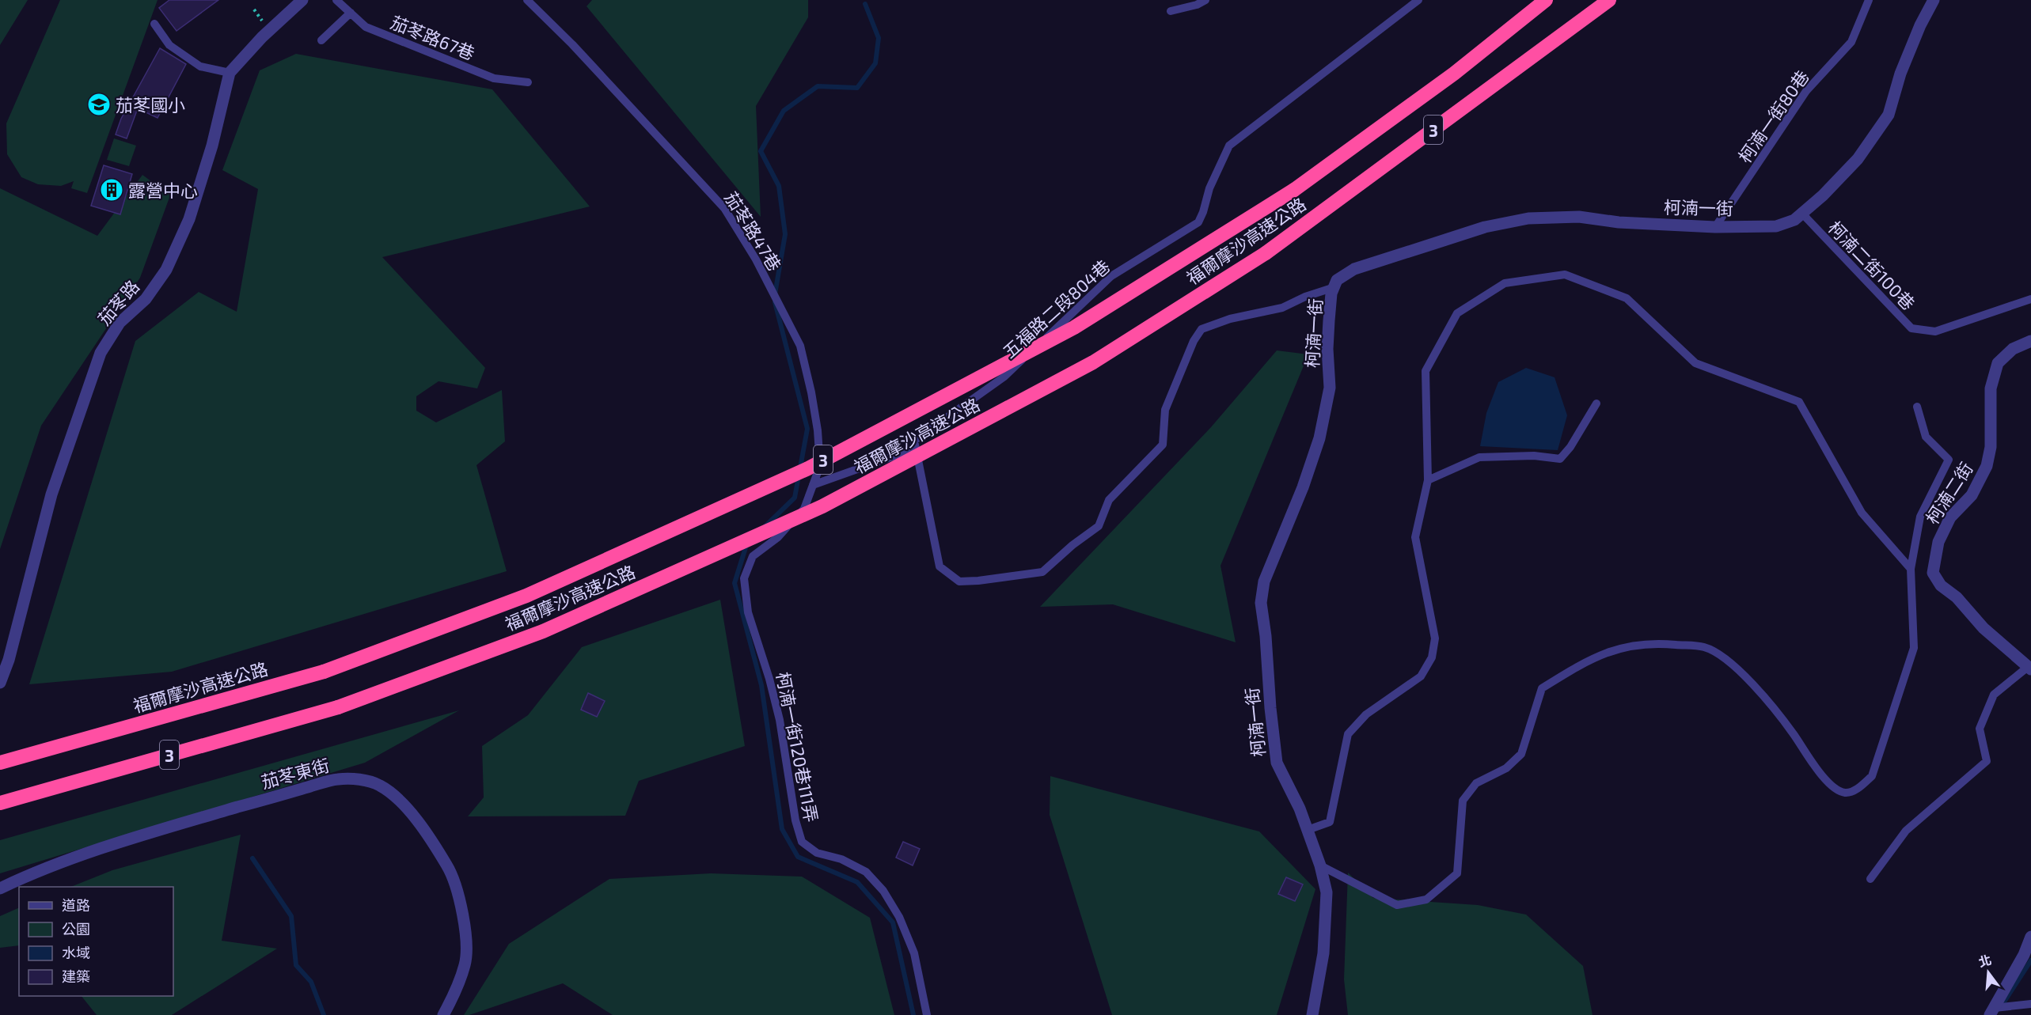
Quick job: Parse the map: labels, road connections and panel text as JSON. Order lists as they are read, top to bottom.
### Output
{
  "streets": {
    "highway": ["3", "福爾摩沙高速公路"],
    "street": [
      "柯湳一街",
      "茄苳路",
      "柯湳二街",
      "茄苳東街"
    ],
    "lane": [
      "茄苳路67巷",
      "柯湳一街80巷",
      "茄苳路47巷",
      "柯湳二街100巷",
      "五福路二段804巷",
      "柯湳一街120巷111弄"
    ]
  },
  "crossings": [
    ["柯湳一街80巷", "柯湳一街"],
    ["柯湳一街", "柯湳二街100巷"],
    ["茄苳路47巷", "柯湳一街120巷111弄"]
  ],
  "places": {
    "school or university": ["茄苳國小"],
    "building": ["露營中心"]
  },
  "legend": [
    "道路",
    "公園",
    "水域",
    "建築"
  ],
  "north": "top"
}
